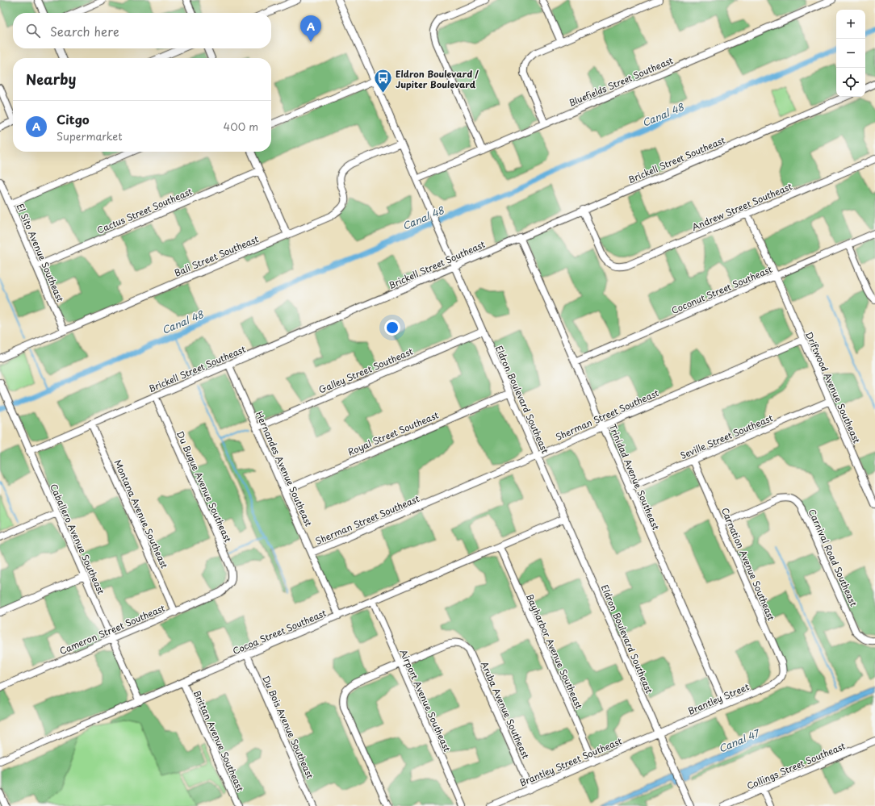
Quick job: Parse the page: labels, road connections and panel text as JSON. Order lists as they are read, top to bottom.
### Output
{
  "streets": {
    "street": [
      "Bluefields Street Southeast",
      "Brickell Street Southeast",
      "Andrew Street Southeast",
      "Cactus Street Southeast",
      "El Sito Avenue Southeast",
      "Bali Street Southeast",
      "Coconut Street Southeast",
      "Galley Street Southeast",
      "Driftwood Avenue Southeast",
      "Eldron Boulevard Southeast",
      "Sherman Street Southeast",
      "Royal Street Southeast",
      "Seville Street Southeast",
      "Hernandes Avenue Southeast",
      "Trinidad Avenue Southeast",
      "Du Buque Avenue Southeast",
      "Montana Avenue Southeast",
      "Caballero Avenue Southeast",
      "Carnival Road Southeast",
      "Carnation Avenue Southeast",
      "Cameron Street Southeast",
      "Cocoa Street Southeast",
      "Bayharbor Avenue Southeast",
      "Brantley Street",
      "Airport Avenue Southeast",
      "Aruba Avenue Southeast",
      "Du Bois Avenue Southeast",
      "Brittan Avenue Southeast",
      "Brantley Street Southeast",
      "Collings Street Southeast"
    ]
  },
  "crossings": [
    ["Bluefields Street Southeast", "Eldron Boulevard Southeast"],
    ["Brickell Street Southeast", "Andrew Street Southeast"],
    ["Brickell Street Southeast", "Eldron Boulevard Southeast"],
    ["Brickell Street Southeast", "Hernandes Avenue Southeast"],
    ["Brickell Street Southeast", "Trinidad Avenue Southeast"],
    ["Brickell Street Southeast", "Du Buque Avenue Southeast"],
    ["Brickell Street Southeast", "Montana Avenue Southeast"],
    ["Brickell Street Southeast", "Caballero Avenue Southeast"],
    ["Andrew Street Southeast", "Driftwood Avenue Southeast"],
    ["Cactus Street Southeast", "El Sito Avenue Southeast"],
    ["El Sito Avenue Southeast", "Bali Street Southeast"],
    ["Bali Street Southeast", "Eldron Boulevard Southeast"],
    ["Coconut Street Southeast", "Driftwood Avenue Southeast"],
    ["Coconut Street Southeast", "Trinidad Avenue Southeast"],
    ["Galley Street Southeast", "Eldron Boulevard Southeast"],
    ["Galley Street Southeast", "Hernandes Avenue Southeast"],
    ["Driftwood Avenue Southeast", "Sherman Street Southeast"],
    ["Driftwood Avenue Southeast", "Seville Street Southeast"],
    ["Eldron Boulevard Southeast", "Sherman Street Southeast"],
    ["Eldron Boulevard Southeast", "Royal Street Southeast"],
    ["Eldron Boulevard Southeast", "Cocoa Street Southeast"],
    ["Eldron Boulevard Southeast", "Brantley Street"],
    ["Eldron Boulevard Southeast", "Brantley Street Southeast"],
    ["Sherman Street Southeast", "Hernandes Avenue Southeast"],
    ["Sherman Street Southeast", "Trinidad Avenue Southeast"],
    ["Royal Street Southeast", "Hernandes Avenue Southeast"],
    ["Seville Street Southeast", "Trinidad Avenue Southeast"],
    ["Seville Street Southeast", "Carnation Avenue Southeast"],
    ["Hernandes Avenue Southeast", "Cocoa Street Southeast"],
    ["Trinidad Avenue Southeast", "Brantley Street"],
    ["Du Buque Avenue Southeast", "Cameron Street Southeast"],
    ["Montana Avenue Southeast", "Cameron Street Southeast"],
    ["Caballero Avenue Southeast", "Cameron Street Southeast"],
    ["Caballero Avenue Southeast", "Cocoa Street Southeast"],
    ["Carnival Road Southeast", "Carnation Avenue Southeast"],
    ["Carnation Avenue Southeast", "Brantley Street"],
    ["Cocoa Street Southeast", "Bayharbor Avenue Southeast"],
    ["Cocoa Street Southeast", "Airport Avenue Southeast"],
    ["Cocoa Street Southeast", "Du Bois Avenue Southeast"],
    ["Cocoa Street Southeast", "Brittan Avenue Southeast"],
    ["Bayharbor Avenue Southeast", "Brantley Street Southeast"],
    ["Brantley Street", "Brantley Street Southeast"],
    ["Airport Avenue Southeast", "Aruba Avenue Southeast"],
    ["Aruba Avenue Southeast", "Brantley Street Southeast"]
  ],
  "water": ["Canal 48", "Canal 47"],
  "places": {
    "bus stop": ["Eldron Boulevard / Jupiter Boulevard"]
  },
  "page": {
    "map_buttons": ["+", "−"],
    "search": "Search here",
    "pins": "A",
    "heading": "Nearby",
    "list": [
      {
        "mark": "A",
        "name": "Citgo",
        "note": "Supermarket",
        "value": "400 m"
      }
    ]
  }
}
